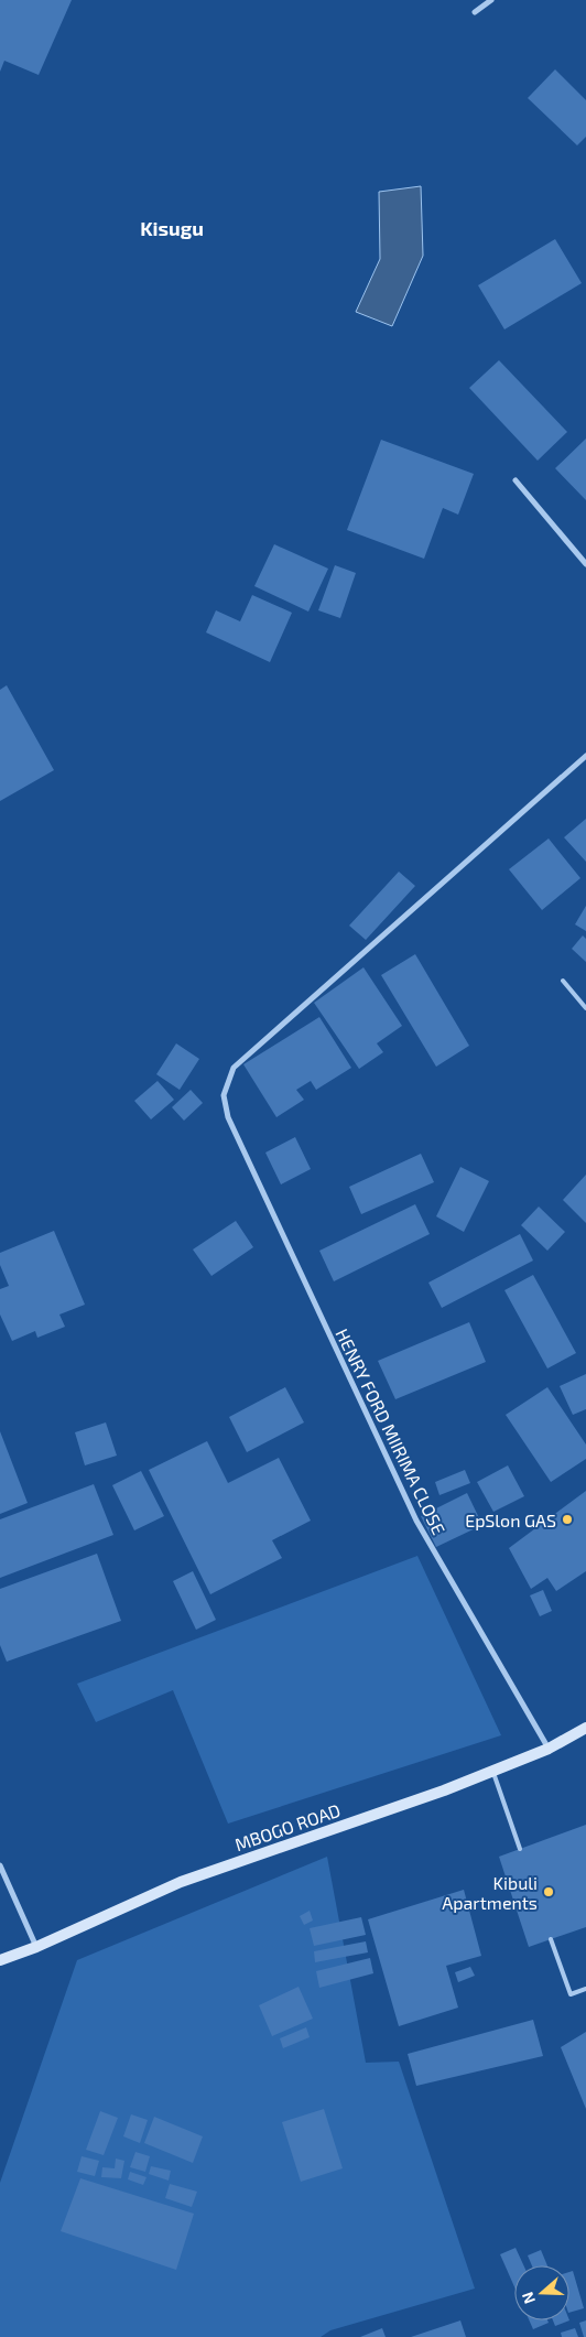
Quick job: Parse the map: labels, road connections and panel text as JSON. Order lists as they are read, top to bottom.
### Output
{
  "streets": {
    "street": ["HENRY FORD MIIRIMA CLOSE", "MBOGO ROAD"]
  },
  "crossings": [
    ["HENRY FORD MIIRIMA CLOSE", "MBOGO ROAD"]
  ],
  "districts": ["Kisugu"],
  "places": ["EpSlon GAS", "Kibuli Apartments"],
  "north": "left"
}
